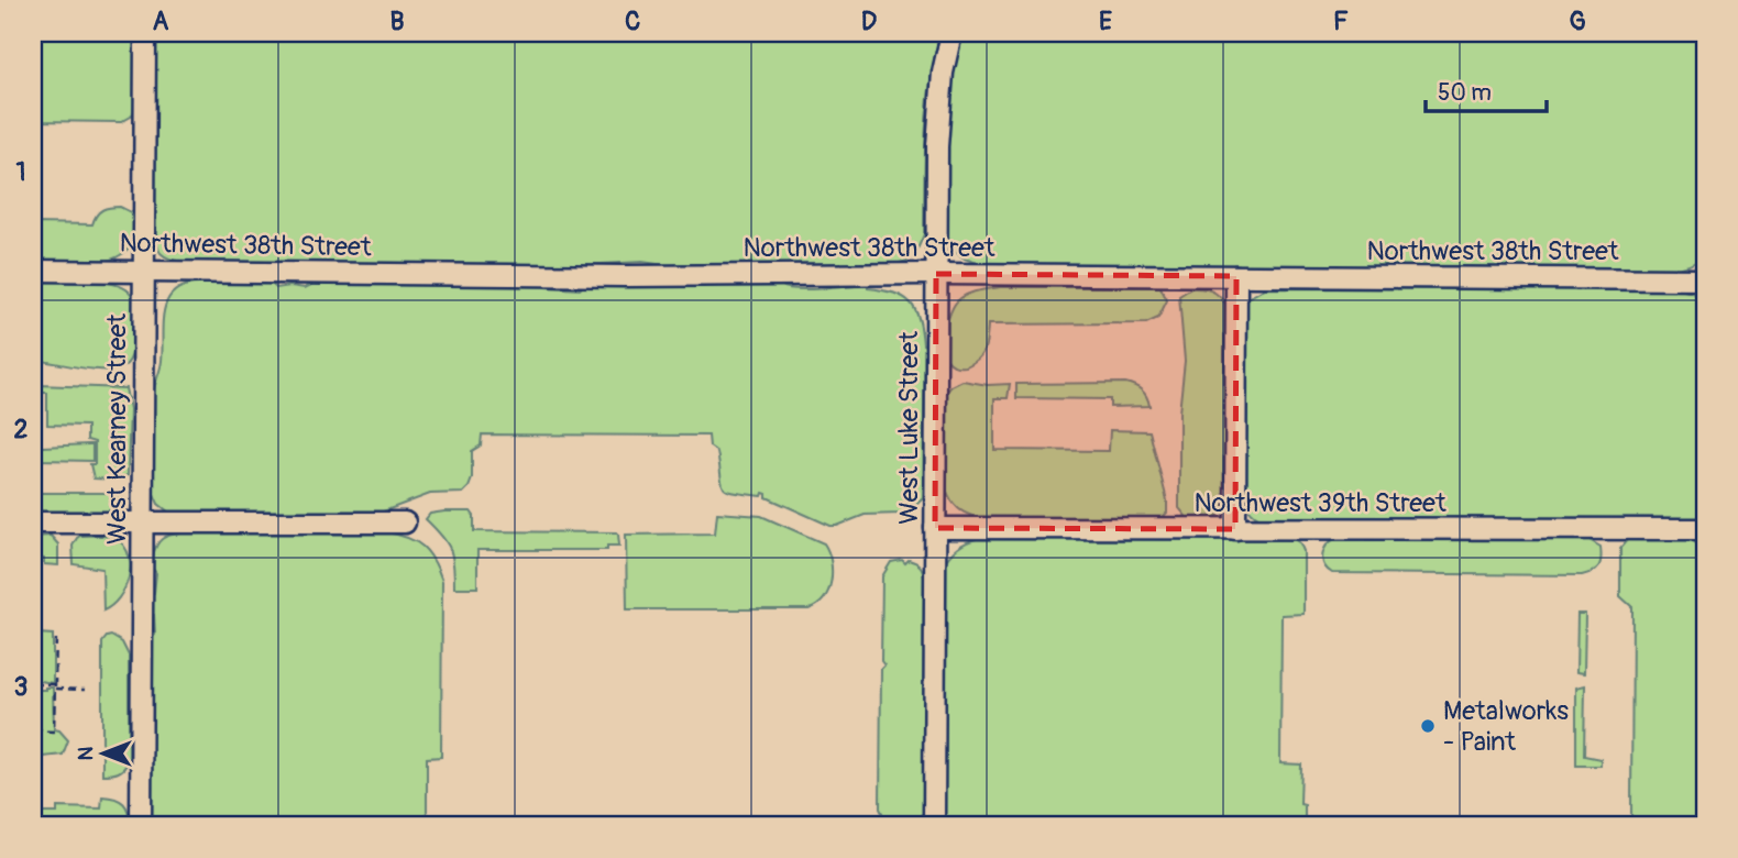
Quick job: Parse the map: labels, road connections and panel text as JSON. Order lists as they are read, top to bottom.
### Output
{
  "streets": {
    "street": [
      "Northwest 38th Street",
      "West Luke Street",
      "West Kearney Street",
      "Northwest 39th Street"
    ]
  },
  "crossings": [
    ["Northwest 38th Street", "West Luke Street"],
    ["Northwest 38th Street", "West Kearney Street"],
    ["West Luke Street", "Northwest 39th Street"]
  ],
  "places": ["Metalworks - Paint"],
  "scale_bar": "50 m",
  "north": "left",
  "grid": {
    "columns": [
      "A",
      "B",
      "C",
      "D",
      "E",
      "F",
      "G"
    ],
    "rows": ["1", "2", "3"]
  }
}
